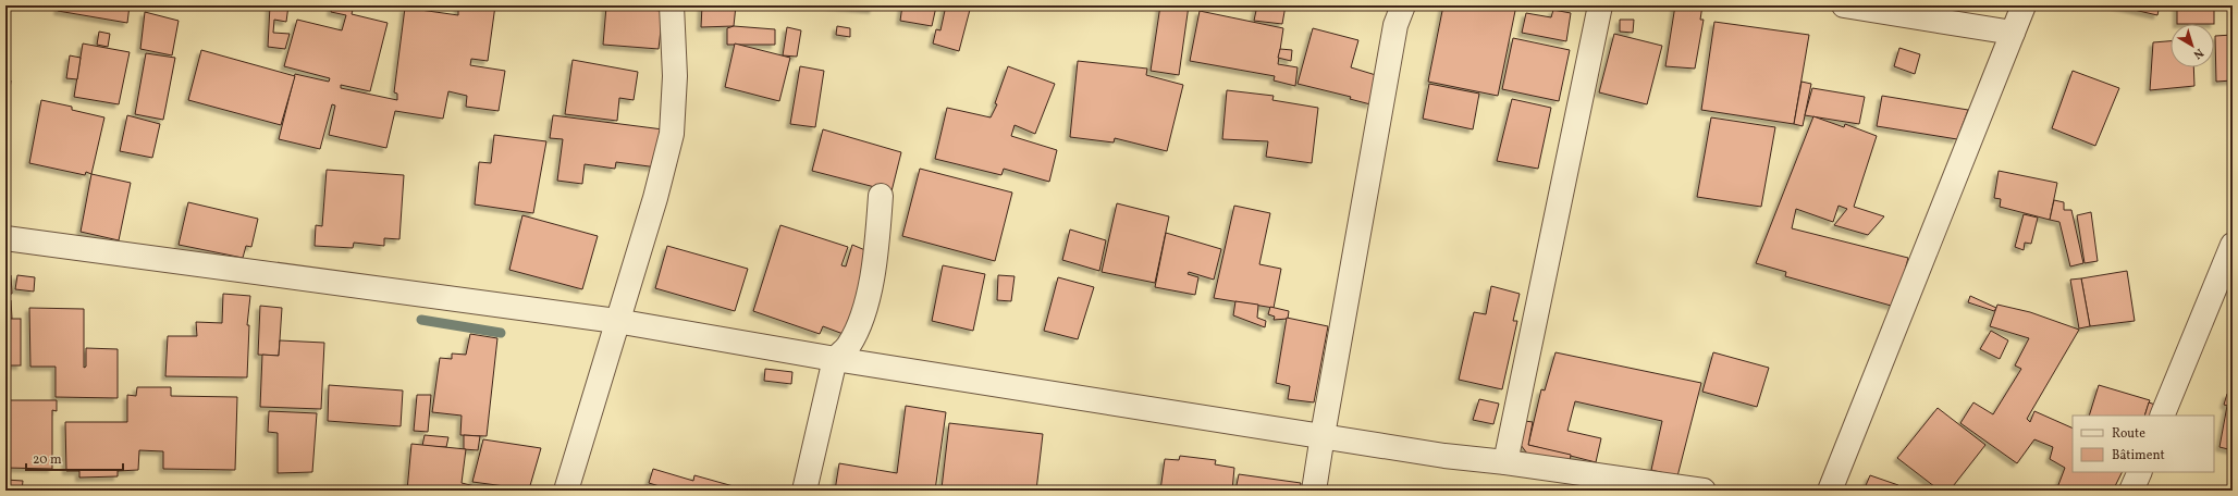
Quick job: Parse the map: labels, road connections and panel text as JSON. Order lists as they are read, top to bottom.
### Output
{
  "legend": ["Route", "Bâtiment"],
  "scale_bar": "20 m",
  "north": "bottom right"
}
